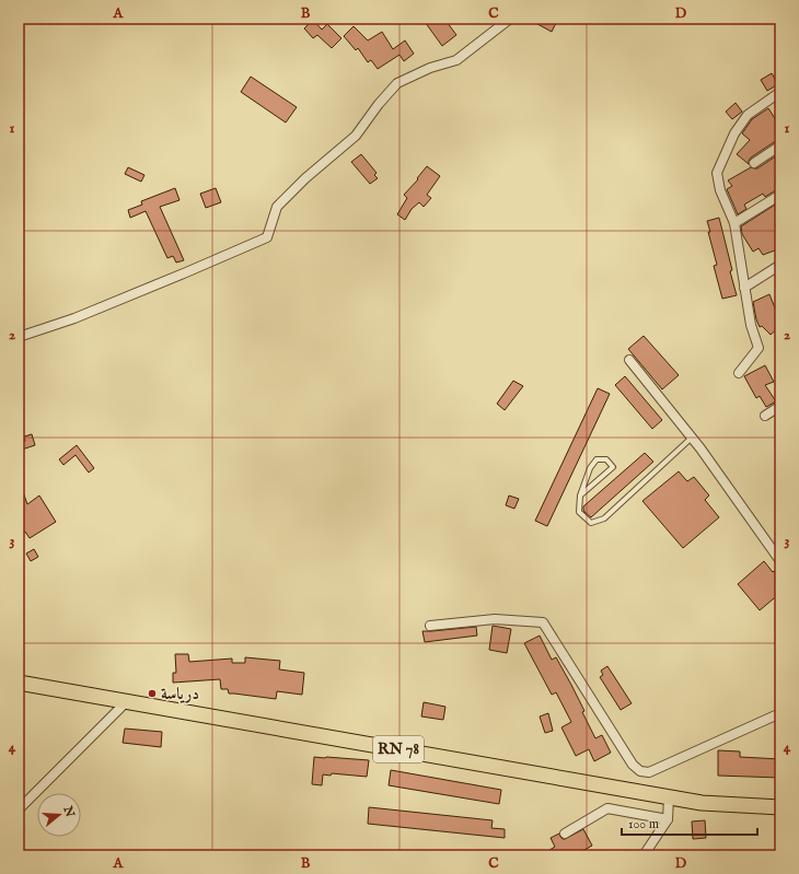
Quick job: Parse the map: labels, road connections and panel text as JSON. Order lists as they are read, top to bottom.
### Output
{
  "streets": {
    "main road": ["RN 78"]
  },
  "places": ["درياسة"],
  "scale_bar": "100 m",
  "north": "right",
  "grid": {
    "columns": [
      "A",
      "B",
      "C",
      "D"
    ],
    "rows": [
      "1",
      "2",
      "3",
      "4"
    ]
  }
}
